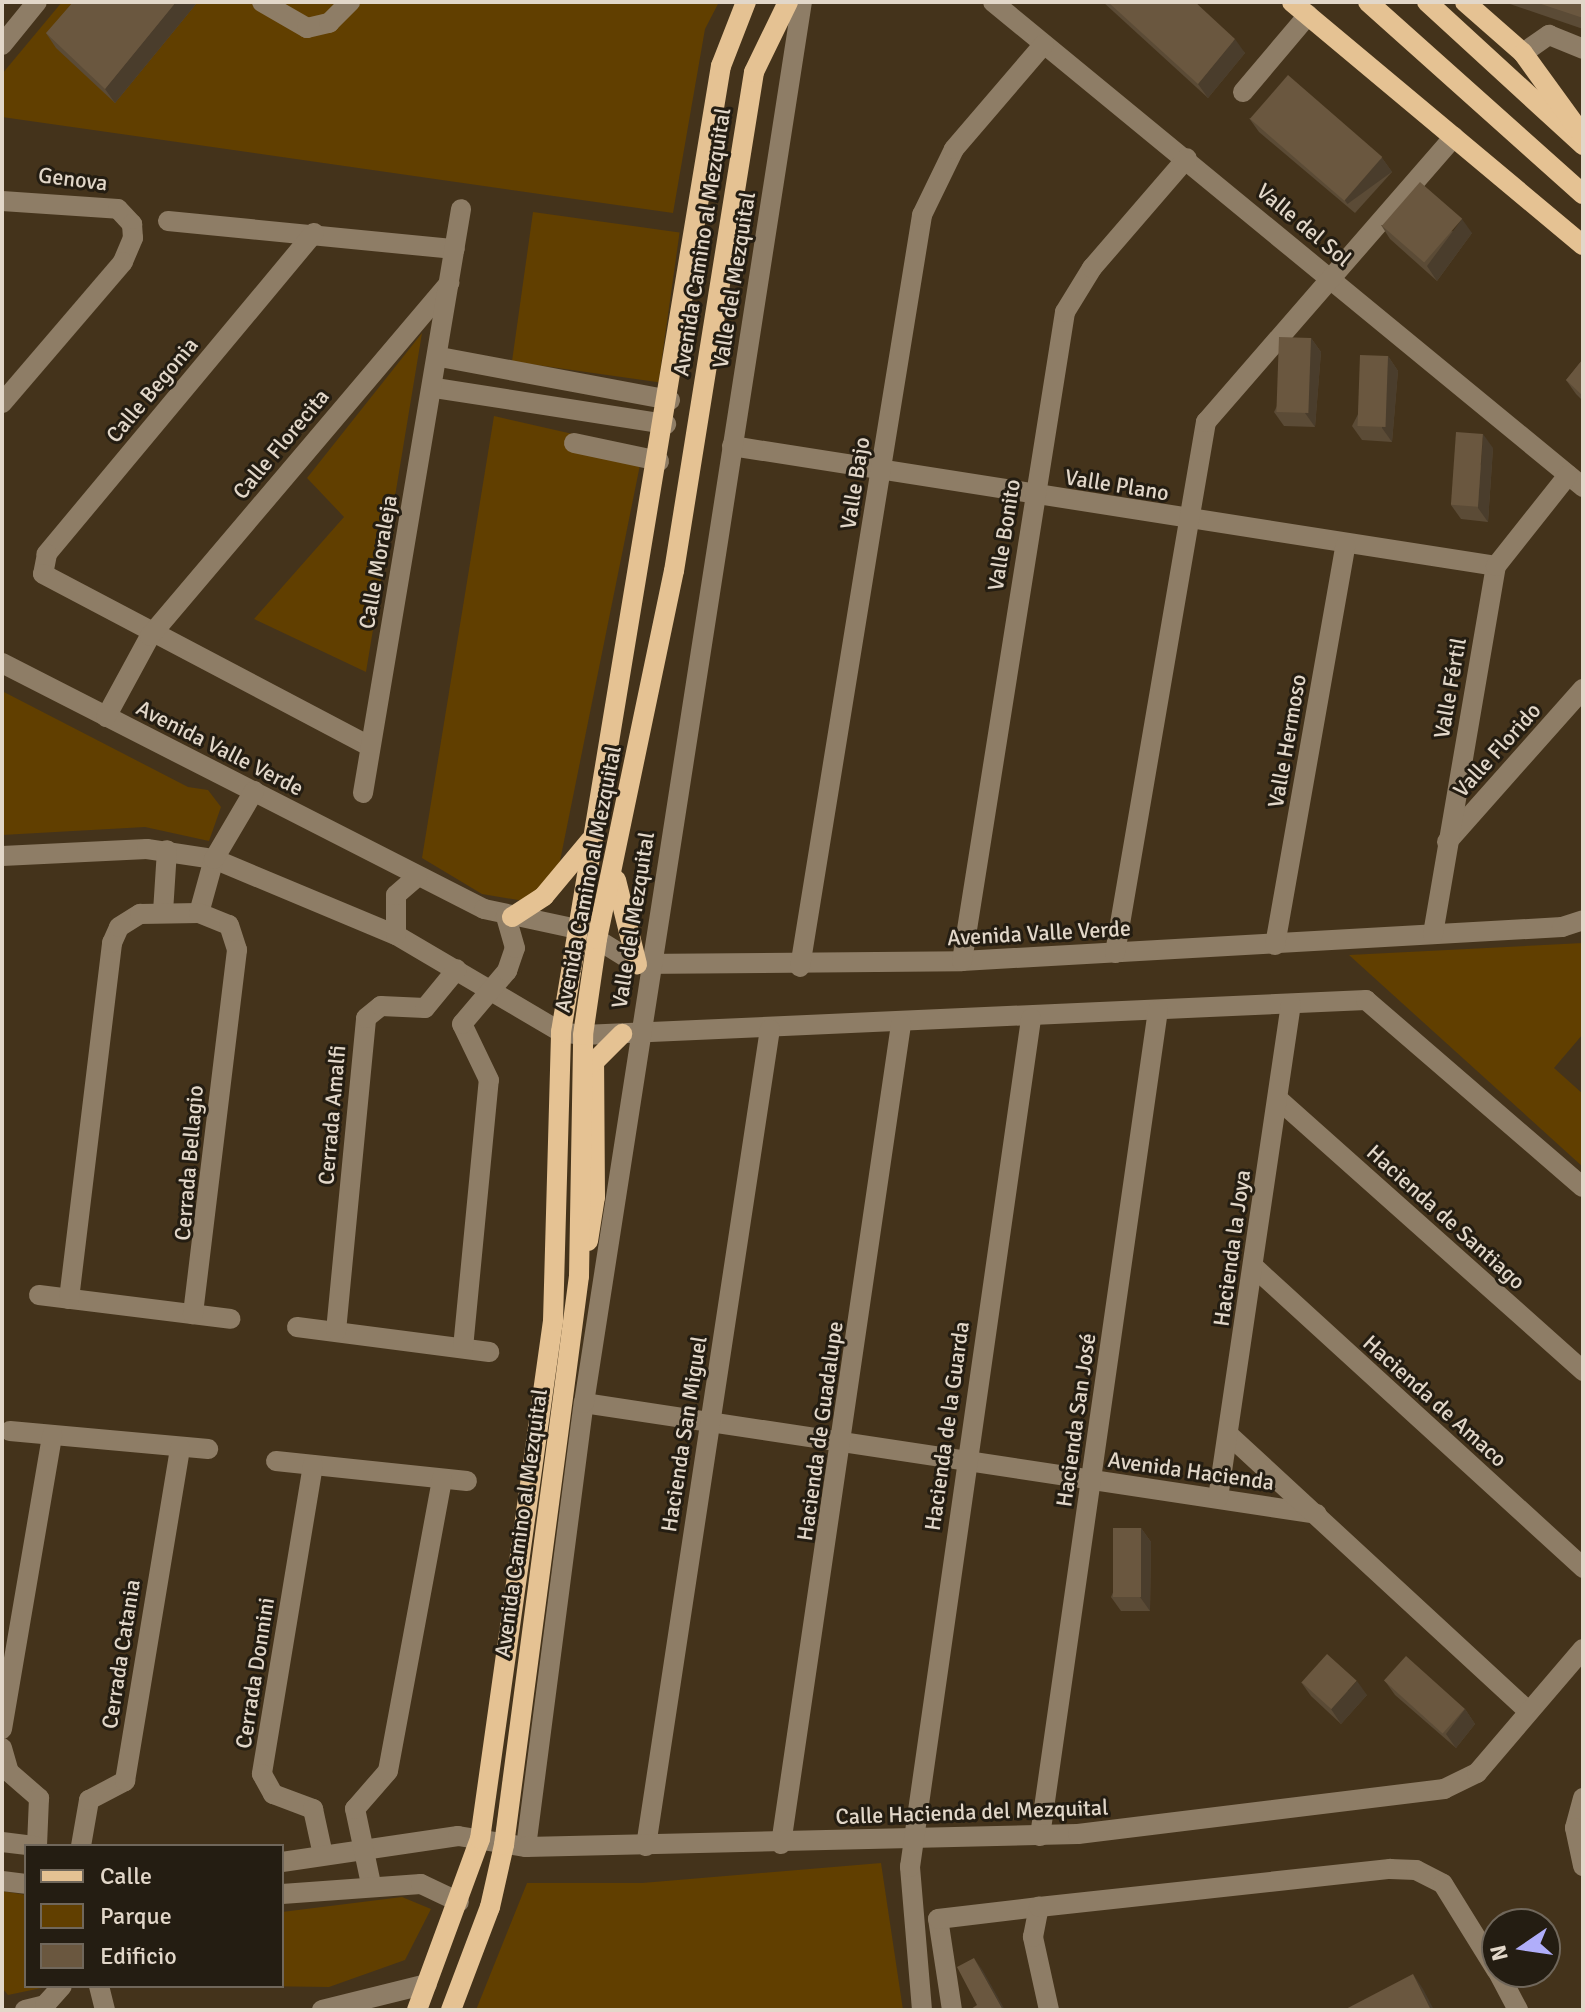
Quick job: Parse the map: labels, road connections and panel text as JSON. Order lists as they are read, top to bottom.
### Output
{
  "streets": {
    "main road": ["Avenida Camino al Mezquital"],
    "street": [
      "Genova",
      "Valle del Sol",
      "Valle del Mezquital",
      "Calle Begonia",
      "Calle Florecita",
      "Valle Bajo",
      "Valle Plano",
      "Valle Bonito",
      "Calle Moraleja",
      "Valle Fértil",
      "Valle Hermoso",
      "Avenida Valle Verde",
      "Valle Florido",
      "Cerrada Amalfi",
      "Cerrada Bellagio",
      "Hacienda de Santiago",
      "Hacienda la Joya",
      "Hacienda de Amaco",
      "Hacienda San José",
      "Hacienda de la Guarda",
      "Hacienda de Guadalupe",
      "Hacienda San Miguel",
      "Avenida Hacienda",
      "Cerrada Catania",
      "Cerrada Donnini",
      "Calle Hacienda del Mezquital"
    ]
  },
  "crossings": [
    ["Valle del Sol", "Valle Bajo"],
    ["Valle del Sol", "Valle Bonito"],
    ["Valle del Sol", "Valle Fértil"],
    ["Avenida Camino al Mezquital", "Avenida Valle Verde"],
    ["Avenida Camino al Mezquital", "Calle Hacienda del Mezquital"],
    ["Valle del Mezquital", "Valle Plano"],
    ["Valle del Mezquital", "Avenida Valle Verde"],
    ["Valle del Mezquital", "Avenida Hacienda"],
    ["Valle del Mezquital", "Calle Hacienda del Mezquital"],
    ["Calle Begonia", "Calle Florecita"],
    ["Calle Florecita", "Calle Moraleja"],
    ["Calle Florecita", "Avenida Valle Verde"],
    ["Valle Bajo", "Valle Plano"],
    ["Valle Bajo", "Avenida Valle Verde"],
    ["Valle Plano", "Valle Bonito"],
    ["Valle Plano", "Valle Fértil"],
    ["Valle Plano", "Valle Hermoso"],
    ["Valle Bonito", "Avenida Valle Verde"],
    ["Valle Fértil", "Avenida Valle Verde"],
    ["Valle Fértil", "Valle Florido"],
    ["Valle Hermoso", "Avenida Valle Verde"],
    ["Hacienda de Santiago", "Hacienda la Joya"],
    ["Hacienda la Joya", "Hacienda de Amaco"],
    ["Hacienda la Joya", "Avenida Hacienda"],
    ["Hacienda San José", "Avenida Hacienda"],
    ["Hacienda San José", "Calle Hacienda del Mezquital"],
    ["Hacienda de la Guarda", "Avenida Hacienda"],
    ["Hacienda de la Guarda", "Calle Hacienda del Mezquital"],
    ["Hacienda de Guadalupe", "Avenida Hacienda"],
    ["Hacienda de Guadalupe", "Calle Hacienda del Mezquital"],
    ["Hacienda San Miguel", "Avenida Hacienda"],
    ["Hacienda San Miguel", "Calle Hacienda del Mezquital"],
    ["Avenida Hacienda", "Calle Hacienda del Mezquital"],
    ["Cerrada Donnini", "Calle Hacienda del Mezquital"]
  ],
  "legend": ["Calle", "Parque", "Edificio"],
  "north": "left"
}
